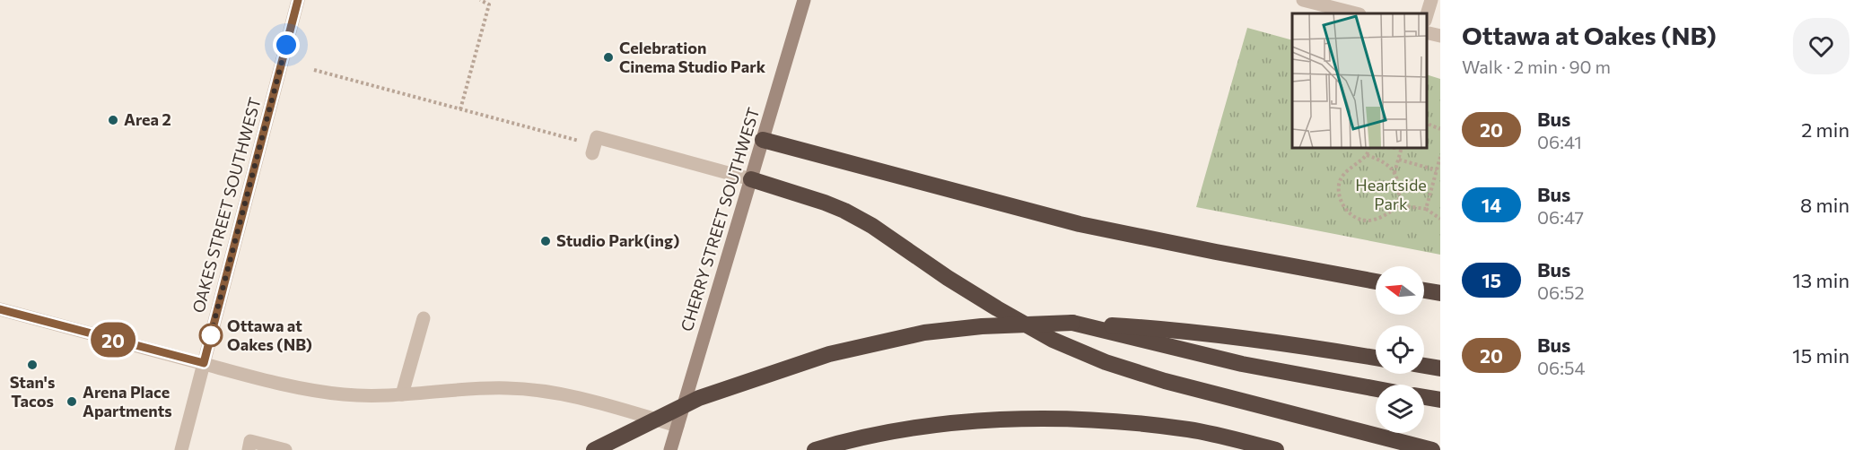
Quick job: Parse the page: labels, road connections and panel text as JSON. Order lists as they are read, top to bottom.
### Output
{
  "streets": {
    "main road": ["CHERRY STREET SOUTHWEST"],
    "street": ["OAKES STREET SOUTHWEST"]
  },
  "parks": ["Heartside Park"],
  "places": [
    "Celebration Cinema Studio Park",
    "Area 2",
    "Studio Park(ing)",
    "Ottawa at Oakes (NB)",
    "Stan's Tacos",
    "Arena Place Apartments"
  ],
  "lines": ["bus line 20"],
  "north": "left",
  "page": {
    "on_map": "20",
    "heading": ["Ottawa at Oakes (NB)", "Walk · 2 min · 90 m"],
    "list": [
      {
        "mark": "20",
        "name": "Bus",
        "note": "06:41",
        "value": "2 min"
      },
      {
        "mark": "14",
        "name": "Bus",
        "note": "06:47",
        "value": "8 min"
      },
      {
        "mark": "15",
        "name": "Bus",
        "note": "06:52",
        "value": "13 min"
      },
      {
        "mark": "20",
        "name": "Bus",
        "note": "06:54",
        "value": "15 min"
      }
    ]
  }
}
